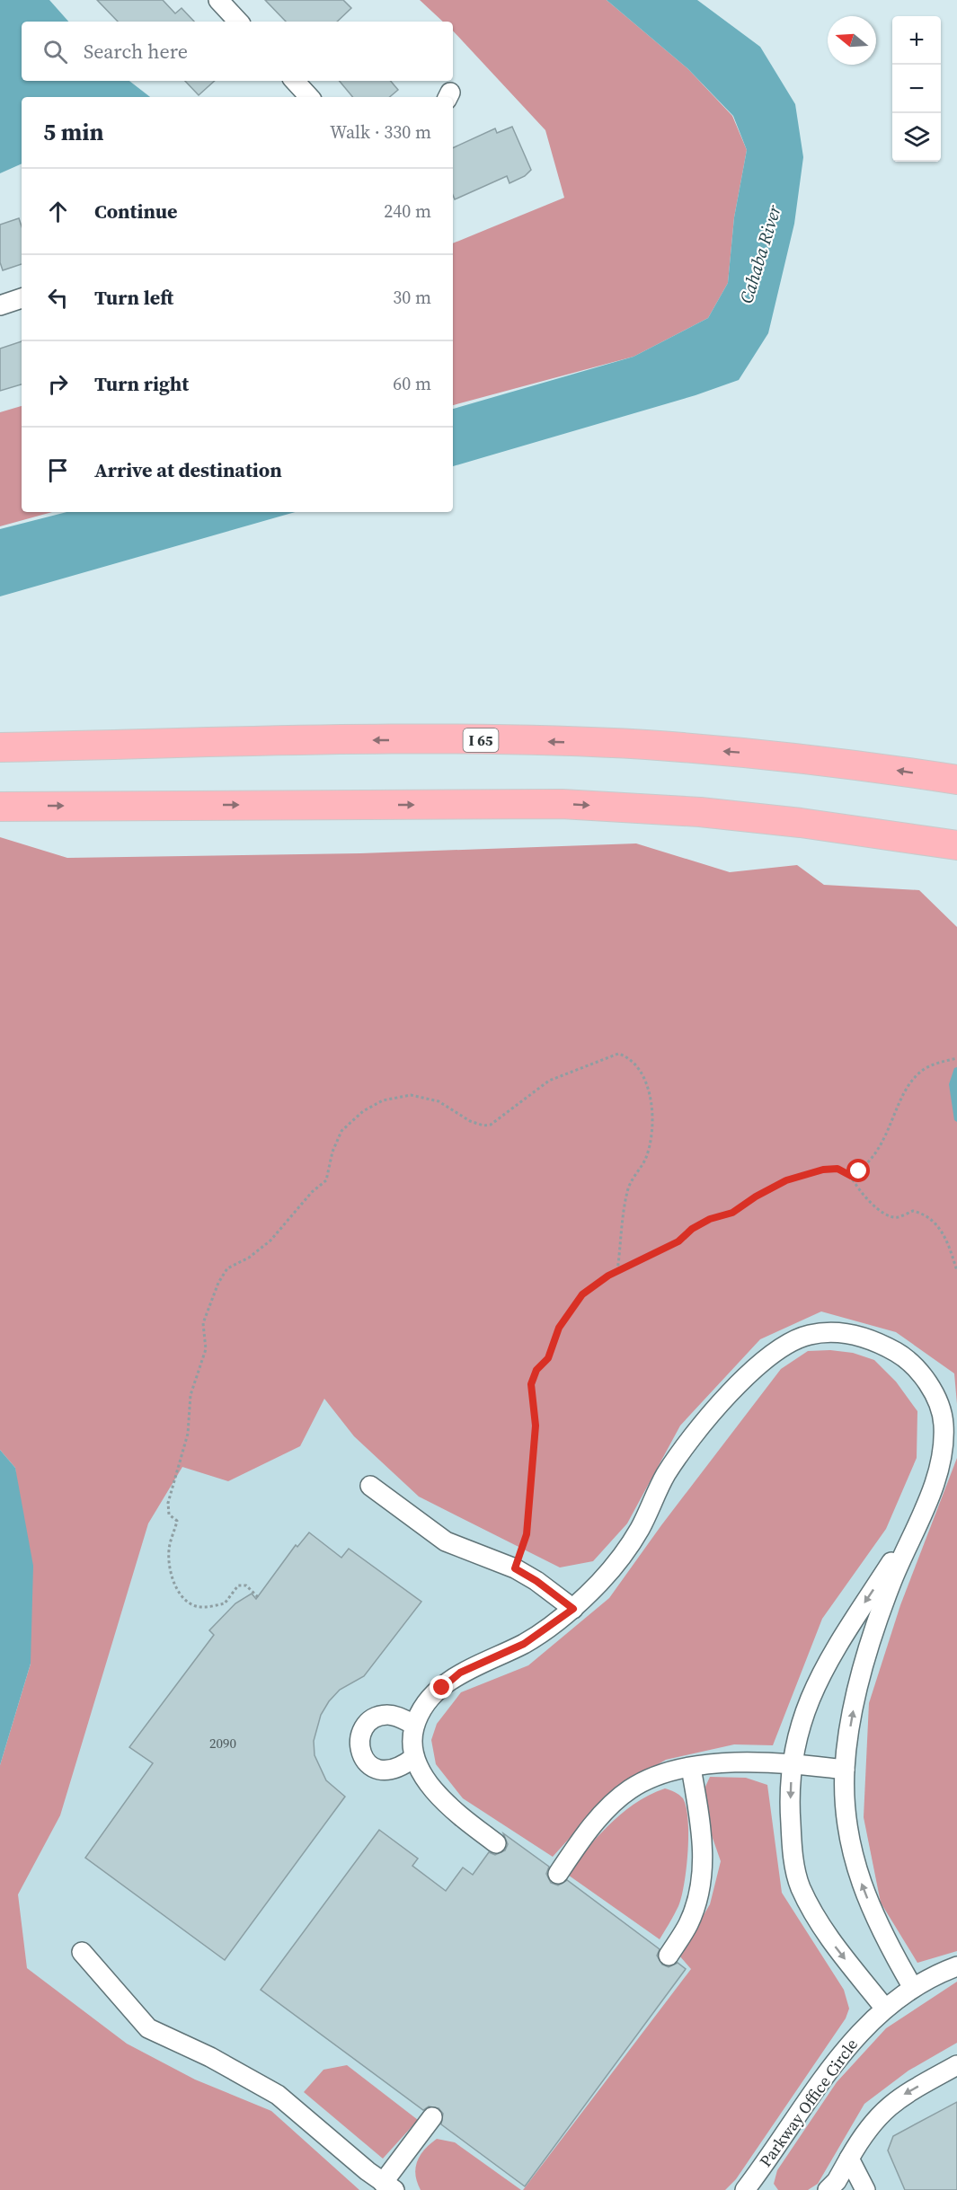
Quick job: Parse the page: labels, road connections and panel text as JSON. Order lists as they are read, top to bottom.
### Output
{
  "streets": {
    "highway": ["I 65"],
    "street": ["Parkway Office Circle"]
  },
  "water": ["Cahaba River"],
  "house_numbers": ["2090"],
  "north": "left",
  "page": {
    "map_buttons": ["+", "−"],
    "search": "Search here",
    "heading": ["5 min", "Walk · 330 m"],
    "list": [
      ["Continue", "240 m"],
      ["Turn left", "30 m"],
      ["Turn right", "60 m"],
      "Arrive at destination"
    ]
  }
}
